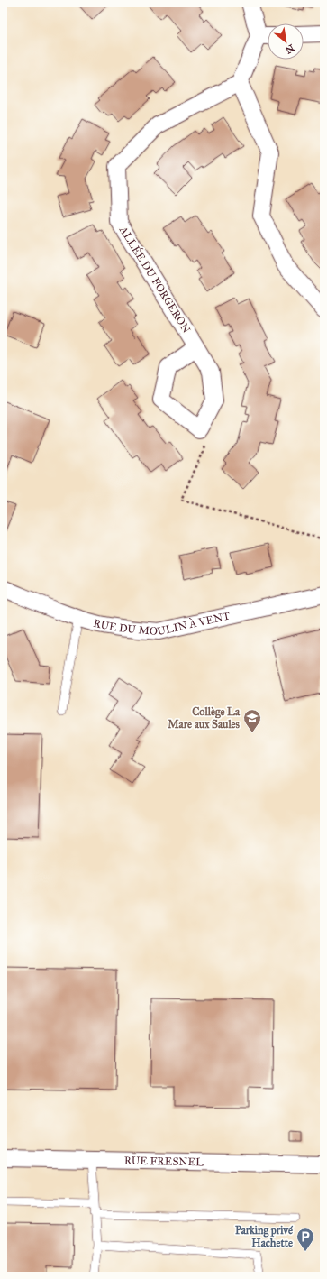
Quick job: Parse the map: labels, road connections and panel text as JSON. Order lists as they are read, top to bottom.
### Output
{
  "streets": {
    "street": ["ALLÉE DU FORGERON", "RUE DU MOULIN À VENT", "RUE FRESNEL"]
  },
  "places": {
    "school or university": ["Collège La Mare aux Saules"],
    "parking": ["Parking privé Hachette"]
  },
  "north": "bottom right"
}
